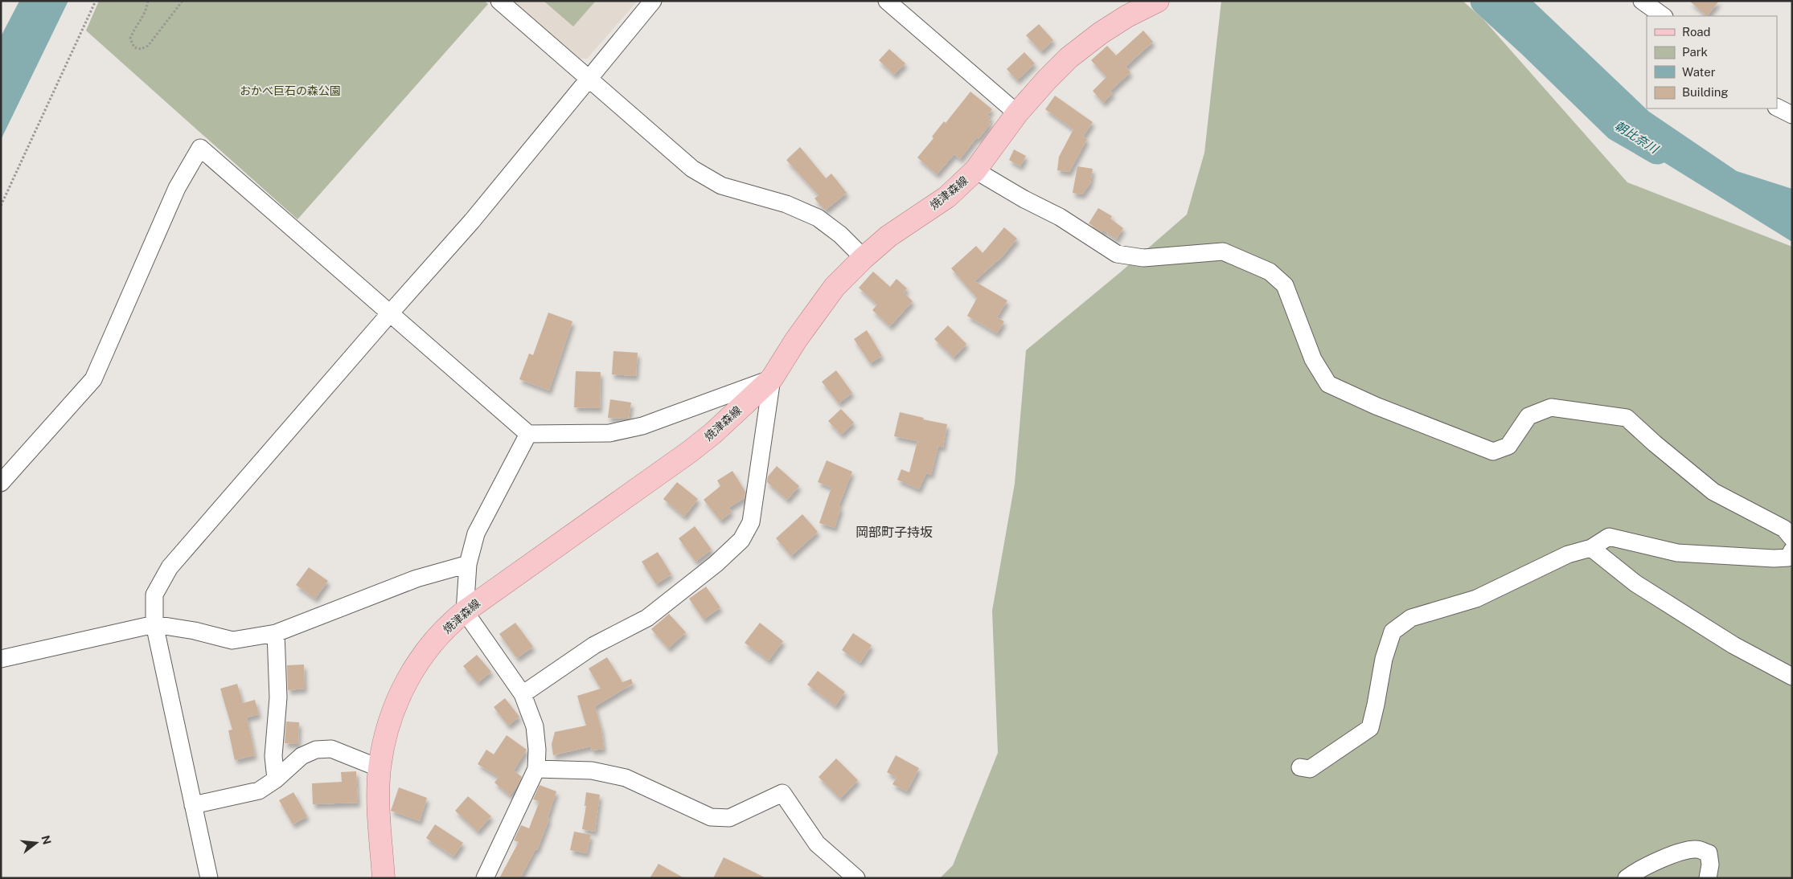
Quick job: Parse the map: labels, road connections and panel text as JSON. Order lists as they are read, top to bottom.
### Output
{
  "streets": {
    "main road": ["焼津森線"]
  },
  "districts": ["岡部町子持坂"],
  "water": ["朝比奈川"],
  "parks": ["おかべ巨石の森公園"],
  "legend": [
    "Road",
    "Park",
    "Water",
    "Building"
  ],
  "north": "right"
}
